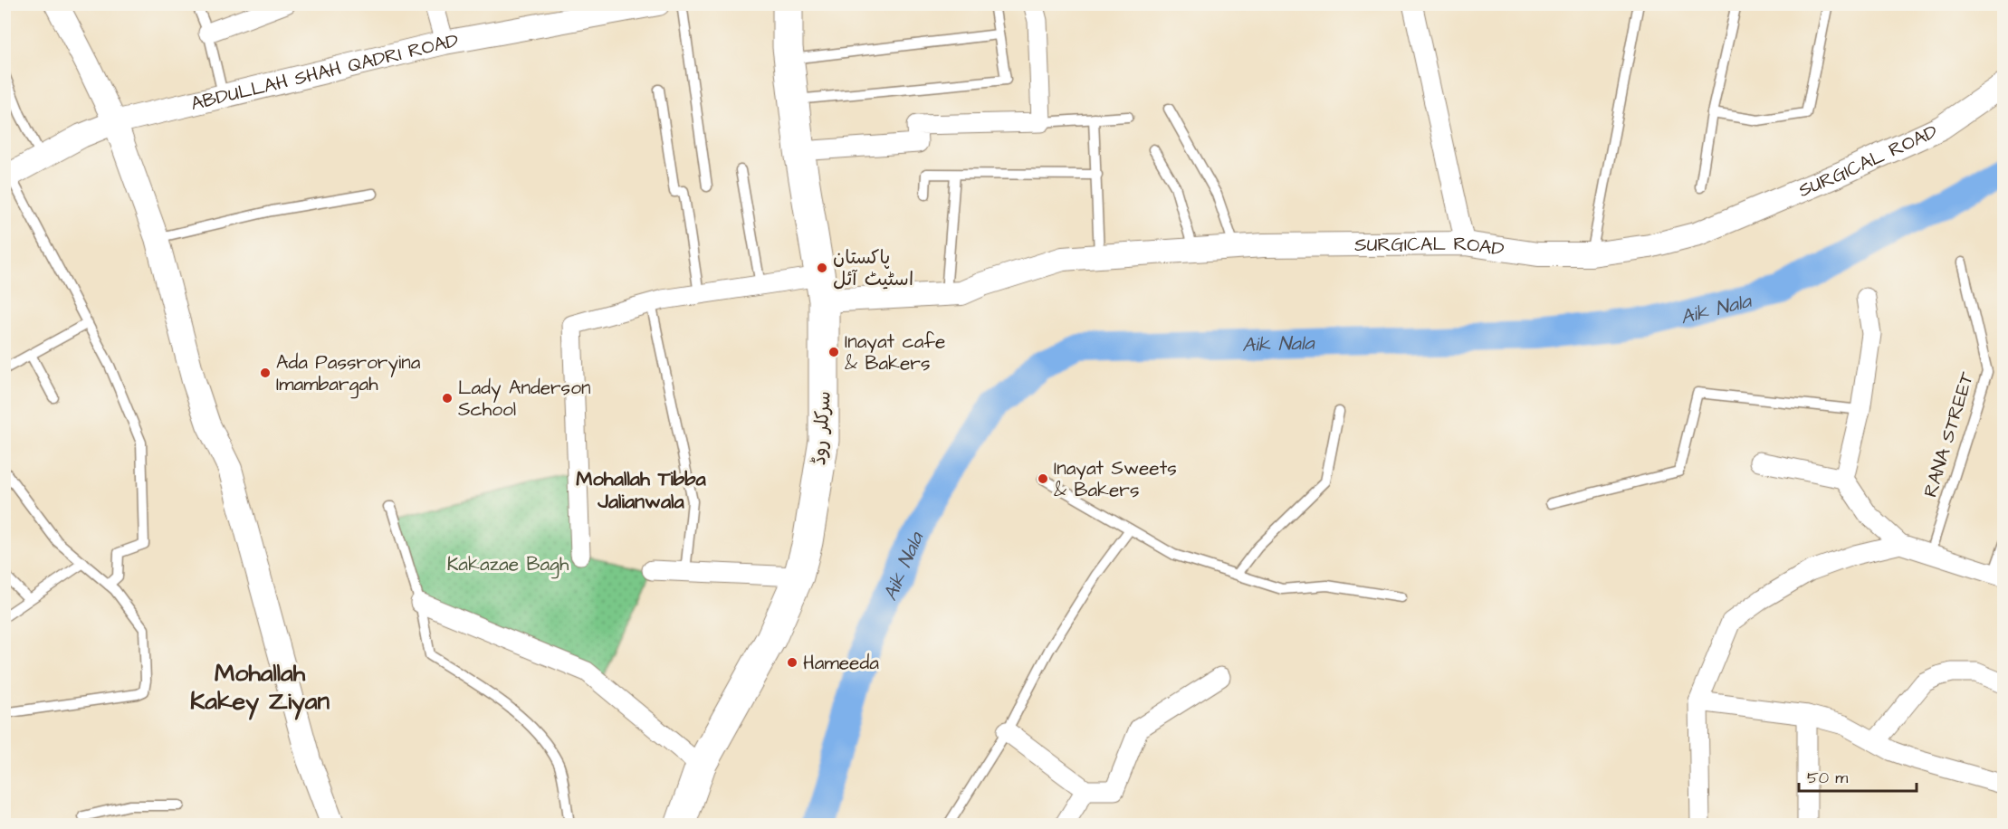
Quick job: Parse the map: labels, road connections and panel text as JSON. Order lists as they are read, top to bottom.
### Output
{
  "streets": {
    "main road": ["سرکلر روڈ"],
    "street": ["ABDULLAH SHAH QADRI ROAD", "SURGICAL ROAD"],
    "lane": ["RANA STREET"]
  },
  "crossings": [
    ["SURGICAL ROAD", "سرکلر روڈ"]
  ],
  "districts": ["Mohallah Tibba Jalianwala", "Mohallah Kakey Ziyan"],
  "water": ["Aik Nala"],
  "parks": ["Kakazae Bagh"],
  "places": [
    "پاکستان اسٹیٹ آئل",
    "Inayat cafe & Bakers",
    "Ada Passroryina Imambargah",
    "Lady Anderson School",
    "Inayat Sweets & Bakers",
    "Hameeda"
  ],
  "scale_bar": "50 m"
}
